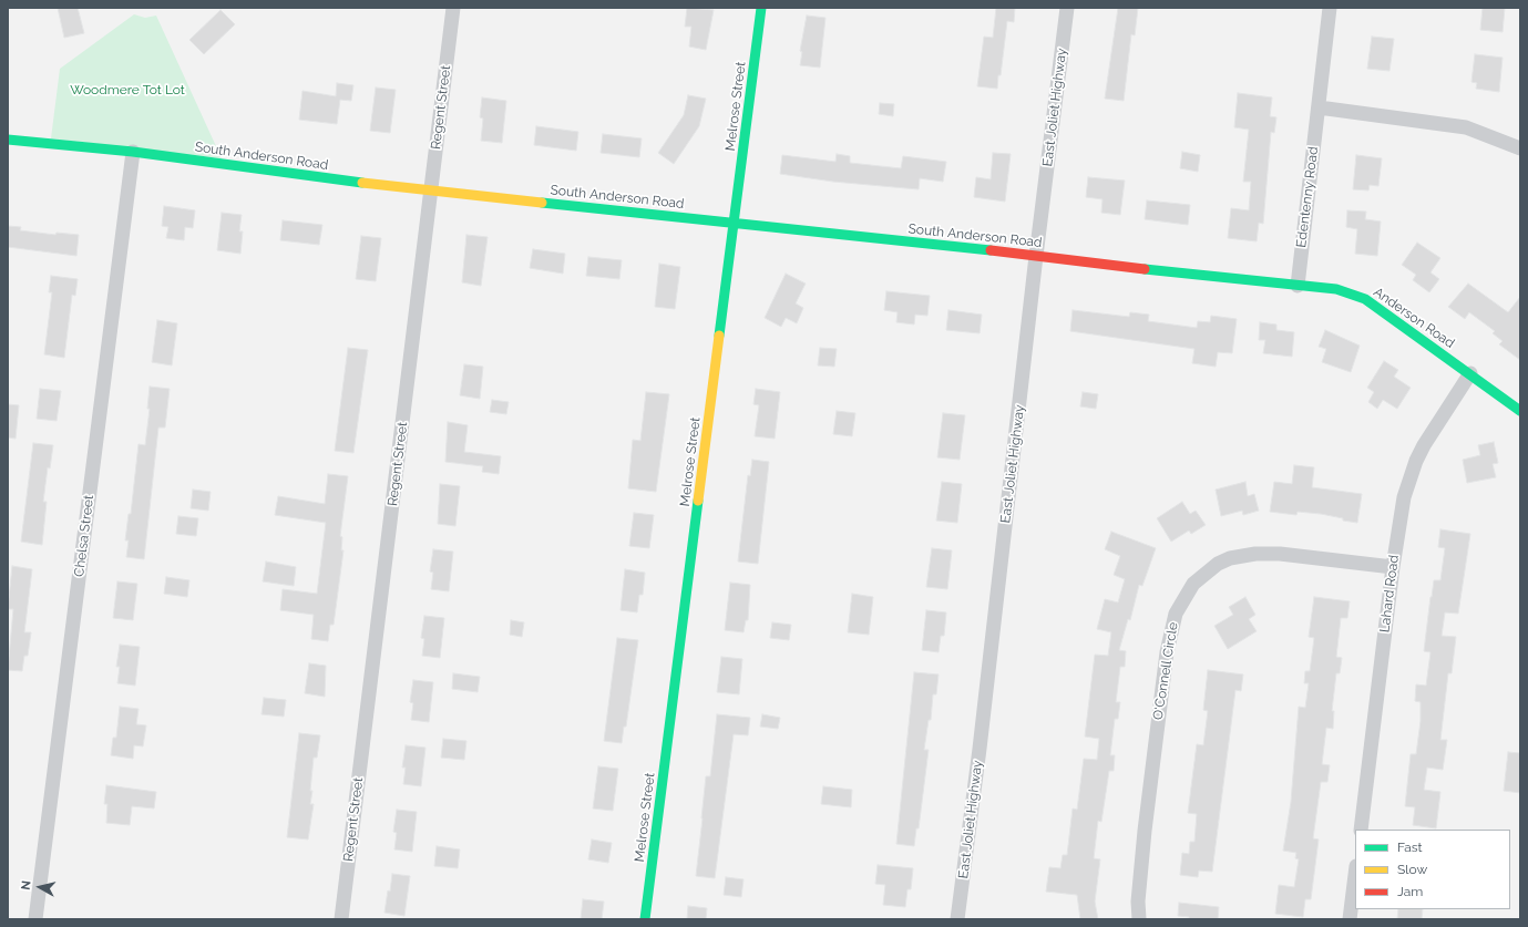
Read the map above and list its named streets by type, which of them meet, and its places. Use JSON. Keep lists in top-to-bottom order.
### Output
{
  "streets": {
    "street": [
      "Melrose Street",
      "Regent Street",
      "East Joliet Highway",
      "South Anderson Road",
      "Edentenny Road",
      "Anderson Road",
      "Chelsa Street",
      "Lahard Road",
      "O'Connell Circle"
    ]
  },
  "crossings": [
    ["Melrose Street", "South Anderson Road"],
    ["Regent Street", "South Anderson Road"],
    ["East Joliet Highway", "South Anderson Road"],
    ["South Anderson Road", "Anderson Road"],
    ["South Anderson Road", "Chelsa Street"],
    ["Edentenny Road", "Anderson Road"],
    ["Anderson Road", "Lahard Road"],
    ["Lahard Road", "O'Connell Circle"]
  ],
  "parks": ["Woodmere Tot Lot"],
  "legend": ["Fast", "Slow", "Jam"],
  "north": "left"
}
